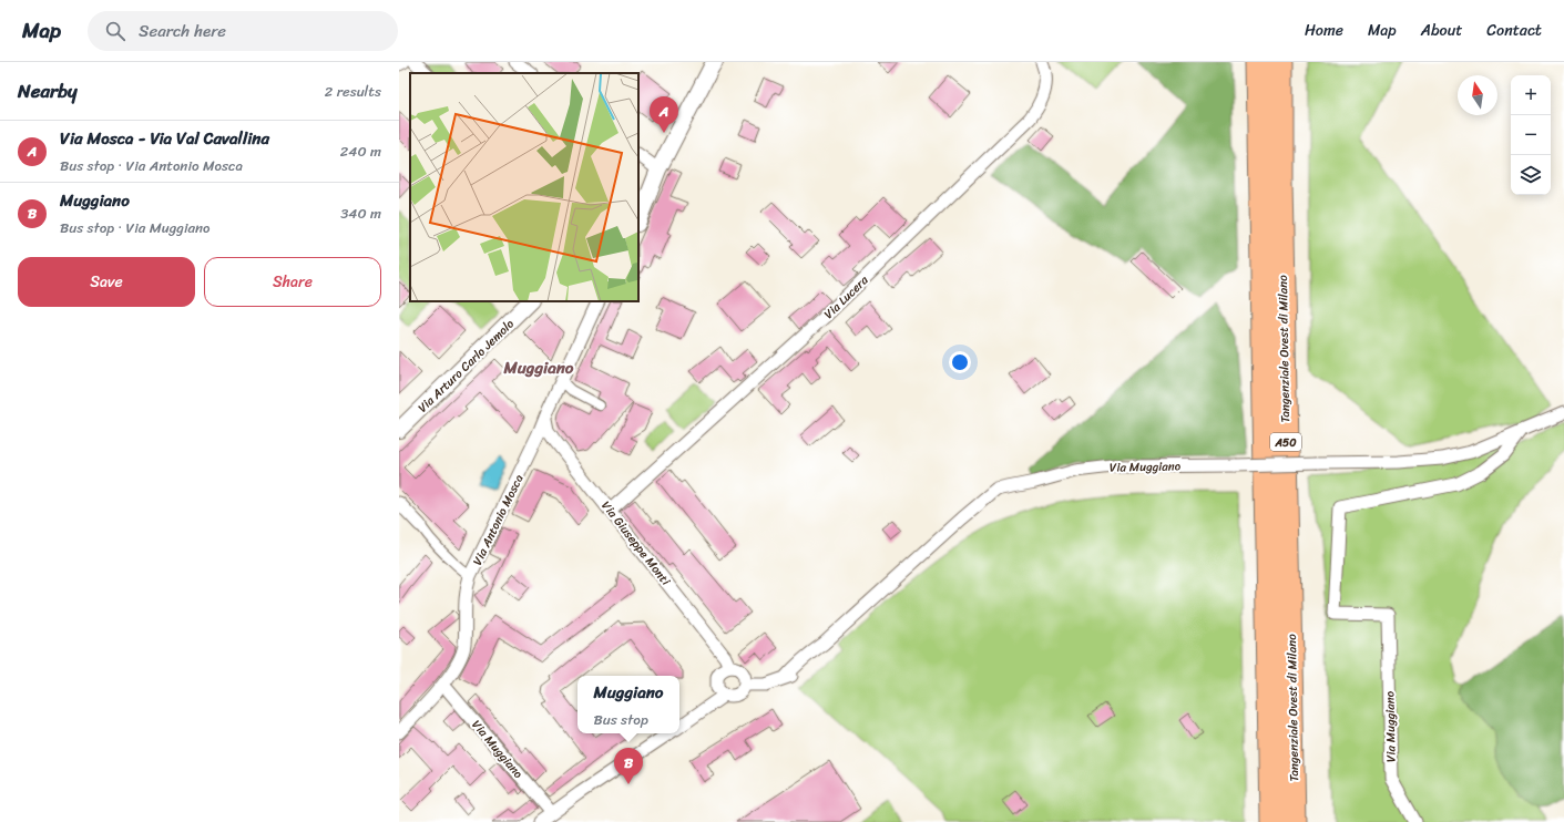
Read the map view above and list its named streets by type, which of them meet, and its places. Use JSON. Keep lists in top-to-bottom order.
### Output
{
  "streets": {
    "highway": ["Tangenziale Ovest di Milano", "A50"],
    "street": [
      "Via Lucera",
      "Via Arturo Carlo Jemolo",
      "Via Muggiano",
      "Via Antonio Mosca",
      "Via Giuseppe Monti"
    ]
  },
  "crossings": [
    ["Via Lucera", "Via Giuseppe Monti"],
    ["Via Muggiano", "Via Antonio Mosca"],
    ["Via Muggiano", "Via Giuseppe Monti"],
    ["Via Antonio Mosca", "Via Giuseppe Monti"]
  ],
  "districts": ["Muggiano"],
  "north": "top",
  "page": {
    "header": "Map",
    "search": "Search here",
    "nav": [
      "Home",
      "Map",
      "About",
      "Contact"
    ],
    "heading": ["Nearby", "2 results"],
    "map_buttons": ["+", "−"],
    "pins": ["A", "B"],
    "list": [
      {
        "mark": "A",
        "name": "Via Mosca - Via Val Cavallina",
        "note": "Bus stop · Via Antonio Mosca",
        "value": "240 m"
      },
      {
        "mark": "B",
        "name": "Muggiano",
        "note": "Bus stop · Via Muggiano",
        "value": "340 m"
      }
    ],
    "buttons": ["Save", "Share"],
    "popup": ["Muggiano", "Bus stop"]
  }
}
